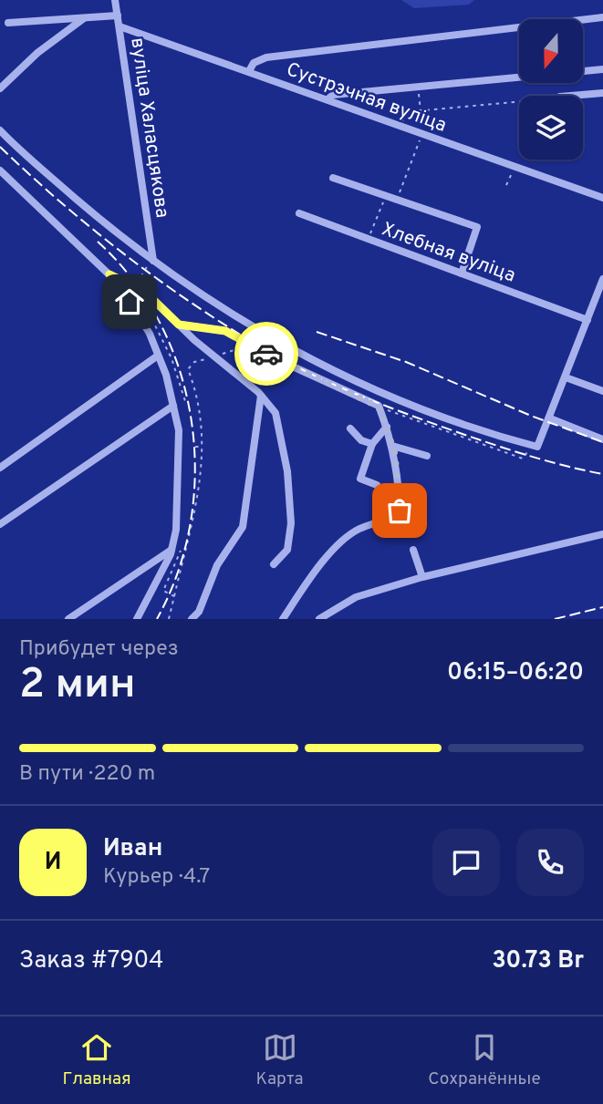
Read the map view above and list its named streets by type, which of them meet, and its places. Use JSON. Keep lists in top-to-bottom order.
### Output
{
  "streets": {
    "street": ["Сустрэчная вуліца", "вуліца Халасцякова", "Хлебная вуліца"]
  },
  "crossings": [
    ["Сустрэчная вуліца", "вуліца Халасцякова"]
  ],
  "north": "bottom",
  "page": {
    "heading": ["2 мин", "Прибудет через", "06:15–06:20"],
    "panel": [
      "Иван",
      "Курьер · 4.7",
      "Заказ #7904",
      "30.73 Br"
    ],
    "bar": "В пути · 220 m",
    "round": "И",
    "tabs": ["Главная", "Карта", "Сохранённые"]
  }
}
